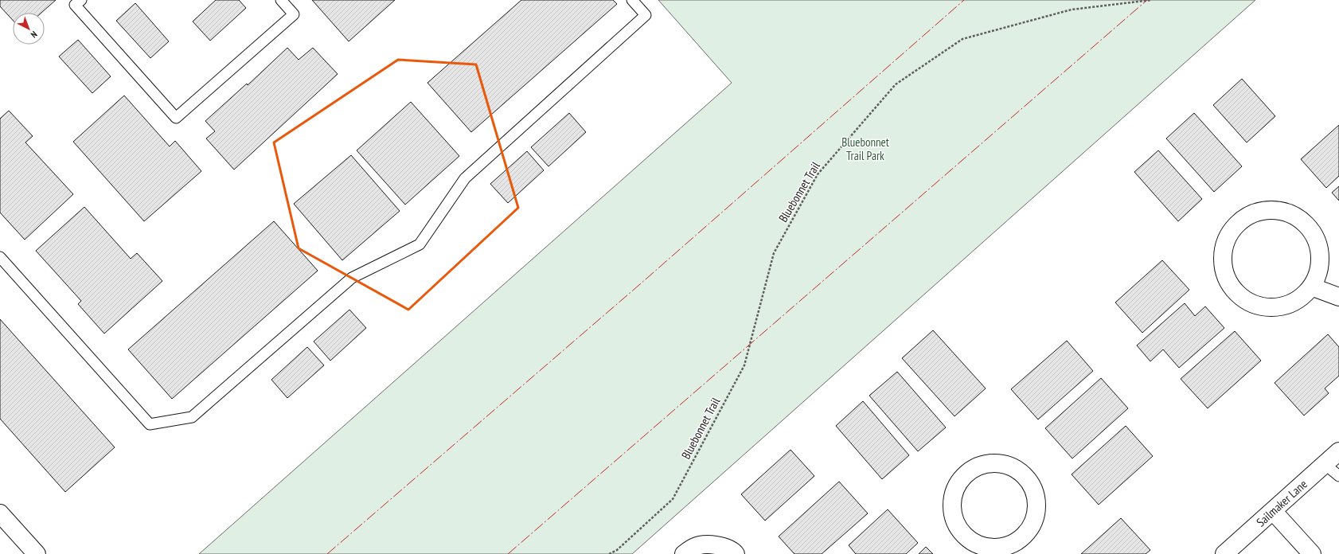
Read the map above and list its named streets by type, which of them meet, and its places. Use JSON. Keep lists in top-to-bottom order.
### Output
{
  "streets": {
    "street": ["Sailmaker Lane"],
    "path": ["Bluebonnet Trail"]
  },
  "parks": ["Bluebonnet Trail Park"],
  "north": "bottom right"
}
